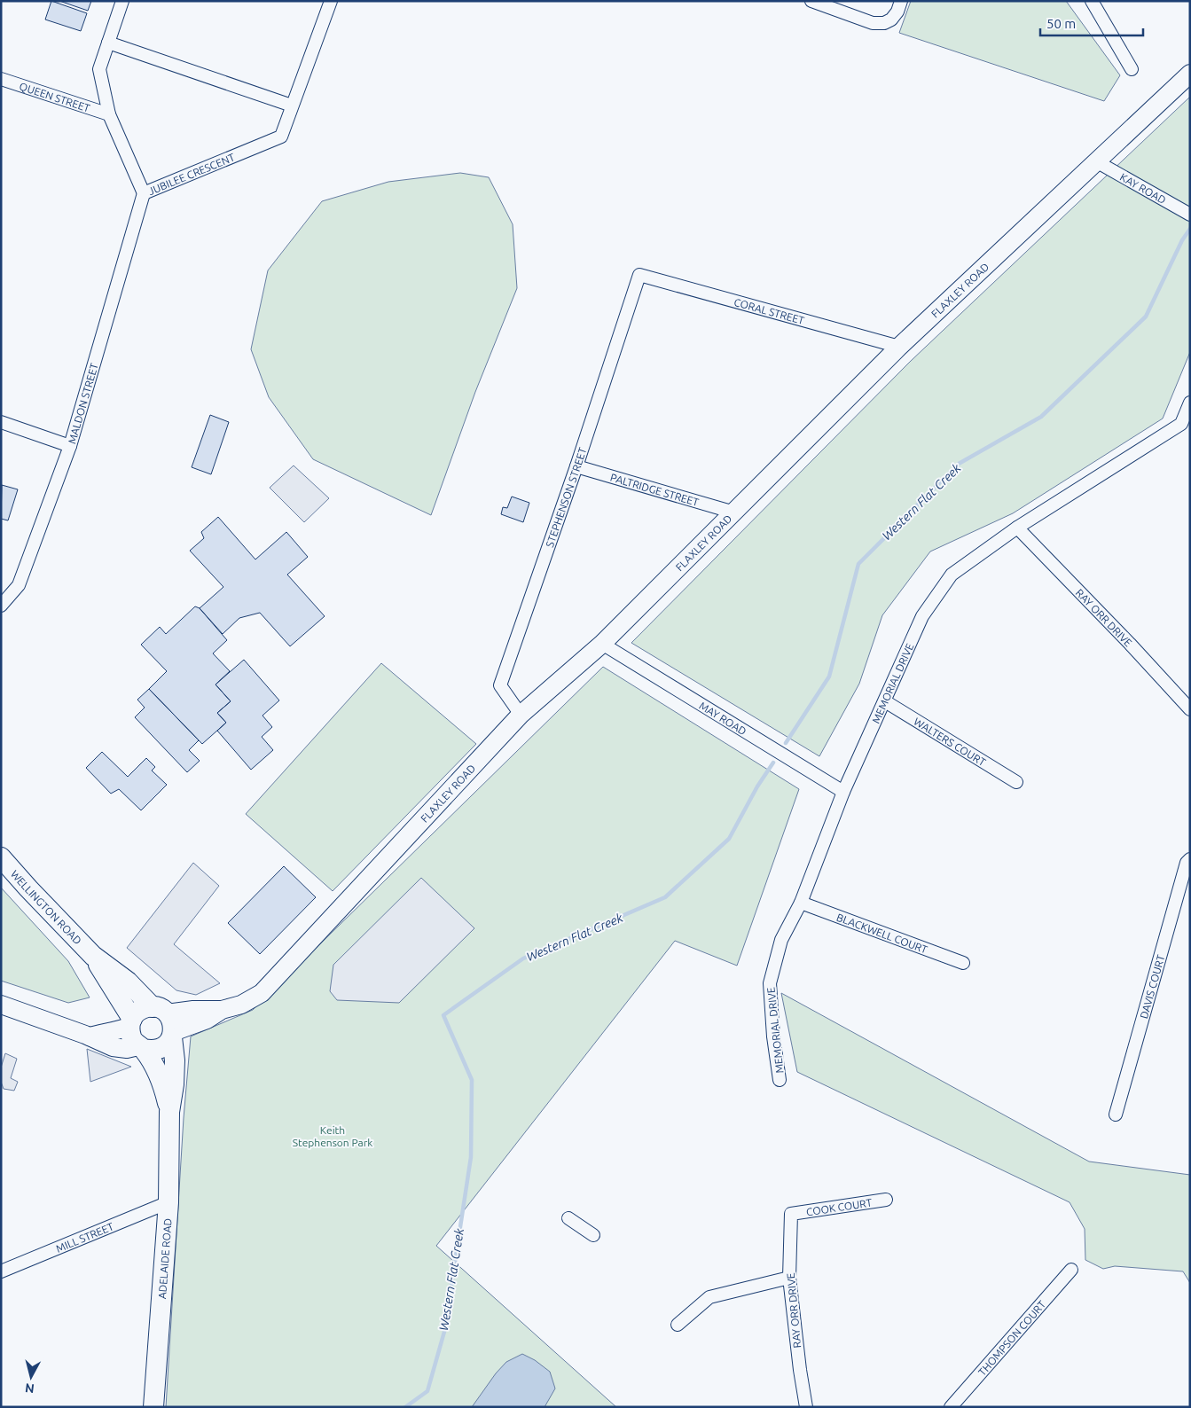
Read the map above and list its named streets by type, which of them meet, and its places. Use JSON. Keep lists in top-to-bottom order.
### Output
{
  "streets": {
    "main road": ["FLAXLEY ROAD", "WELLINGTON ROAD", "ADELAIDE ROAD"],
    "street": [
      "QUEEN STREET",
      "JUBILEE CRESCENT",
      "KAY ROAD",
      "CORAL STREET",
      "MALDON STREET",
      "PALTRIDGE STREET",
      "STEPHENSON STREET",
      "RAY ORR DRIVE",
      "MEMORIAL DRIVE",
      "MAY ROAD",
      "WALTERS COURT",
      "BLACKWELL COURT",
      "DAVIS COURT",
      "COOK COURT",
      "MILL STREET",
      "THOMPSON COURT"
    ]
  },
  "crossings": [
    ["QUEEN STREET", "JUBILEE CRESCENT"],
    ["JUBILEE CRESCENT", "MALDON STREET"],
    ["KAY ROAD", "FLAXLEY ROAD"],
    ["FLAXLEY ROAD", "CORAL STREET"],
    ["FLAXLEY ROAD", "PALTRIDGE STREET"],
    ["FLAXLEY ROAD", "STEPHENSON STREET"],
    ["FLAXLEY ROAD", "MAY ROAD"],
    ["FLAXLEY ROAD", "WELLINGTON ROAD"],
    ["FLAXLEY ROAD", "ADELAIDE ROAD"],
    ["CORAL STREET", "STEPHENSON STREET"],
    ["PALTRIDGE STREET", "STEPHENSON STREET"],
    ["RAY ORR DRIVE", "MEMORIAL DRIVE"],
    ["RAY ORR DRIVE", "COOK COURT"],
    ["MEMORIAL DRIVE", "MAY ROAD"],
    ["MEMORIAL DRIVE", "WALTERS COURT"],
    ["MEMORIAL DRIVE", "BLACKWELL COURT"],
    ["WELLINGTON ROAD", "ADELAIDE ROAD"],
    ["MILL STREET", "ADELAIDE ROAD"]
  ],
  "water": ["Western Flat Creek"],
  "parks": ["Keith Stephenson Park"],
  "scale_bar": "50 m",
  "north": "bottom"
}
